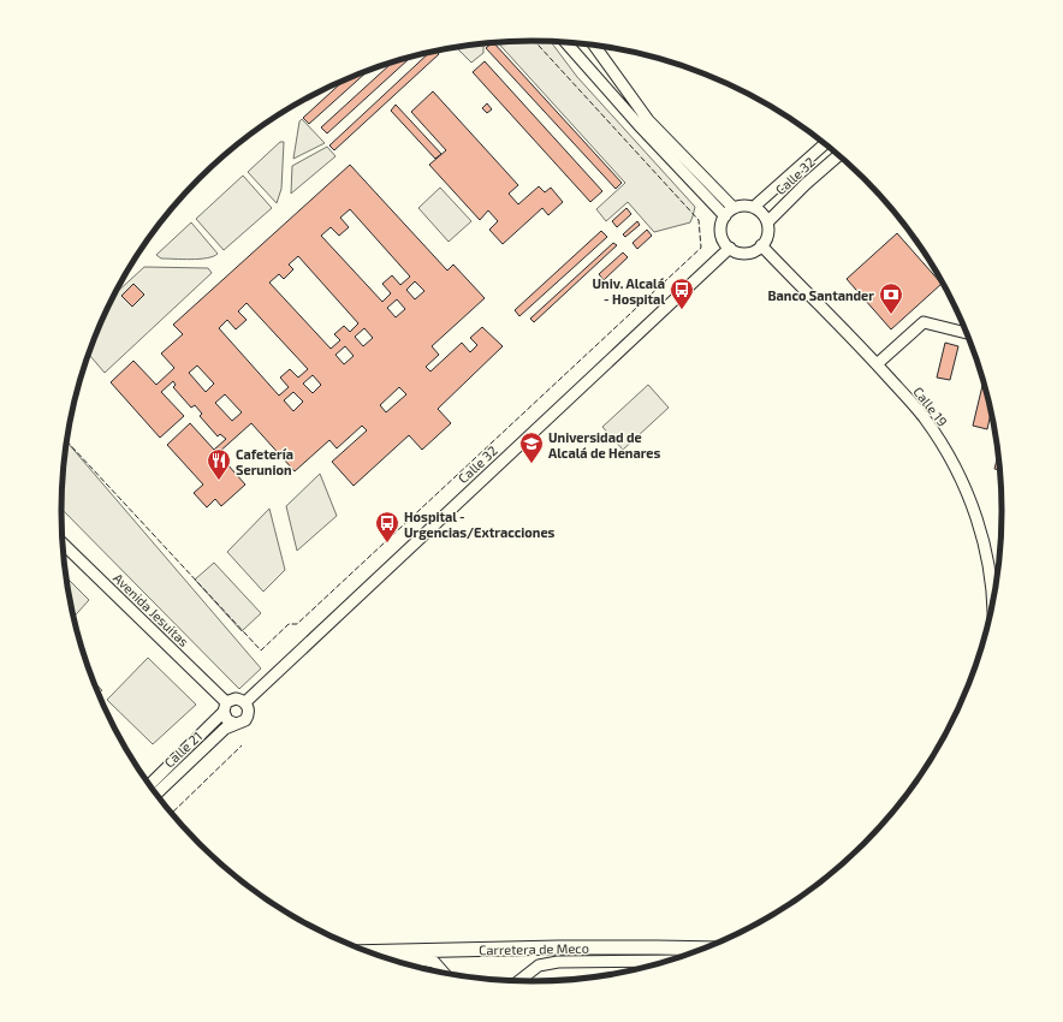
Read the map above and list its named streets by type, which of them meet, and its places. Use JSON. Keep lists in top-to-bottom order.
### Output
{
  "streets": {
    "street": [
      "Calle 32",
      "Calle 19",
      "Avenida Jesuitas",
      "Calle 21",
      "Carretera de Meco"
    ]
  },
  "crossings": [
    ["Calle 32", "Calle 19"],
    ["Calle 32", "Avenida Jesuitas"],
    ["Calle 32", "Calle 21"],
    ["Avenida Jesuitas", "Calle 21"]
  ],
  "places": {
    "bus stop": ["Univ. Alcalá - Hospital", "Hospital - Urgencias/Extracciones"],
    "bank": ["Banco Santander"],
    "school or university": ["Universidad de Alcalá de Henares"],
    "restaurant": ["Cafetería Serunion"]
  }
}
